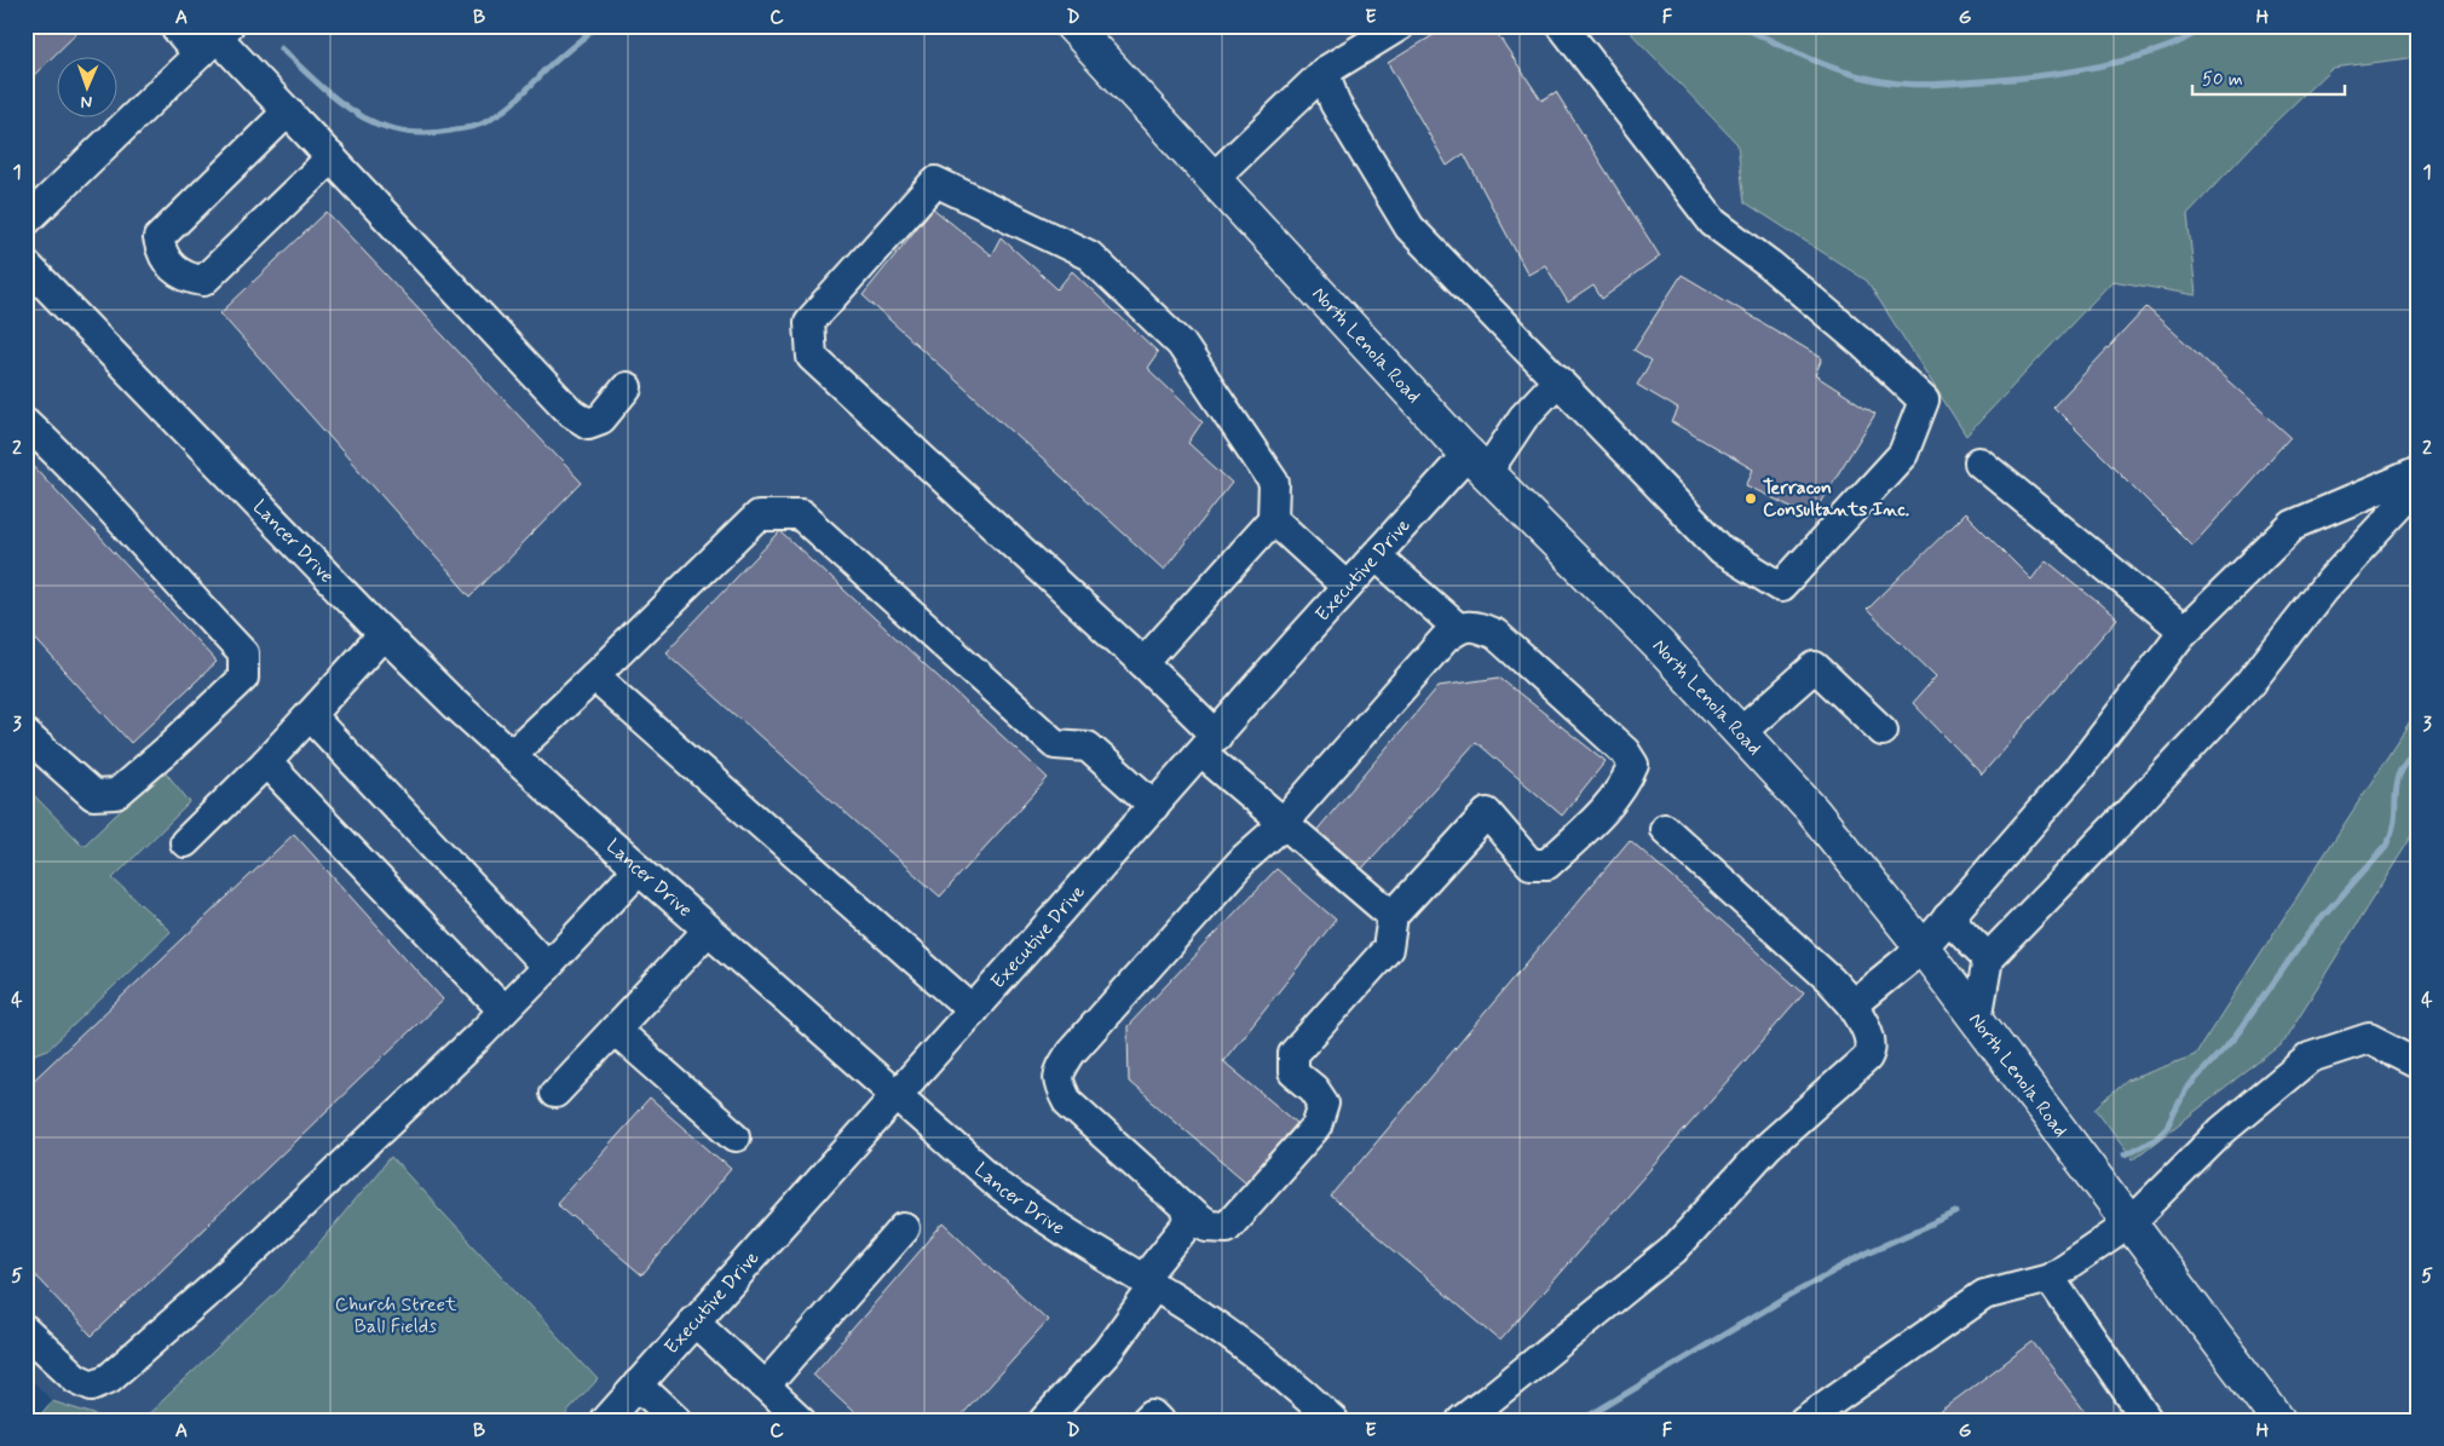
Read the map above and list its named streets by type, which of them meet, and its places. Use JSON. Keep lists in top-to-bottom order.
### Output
{
  "streets": {
    "main road": ["North Lenola Road"],
    "street": ["Lancer Drive", "Executive Drive"]
  },
  "crossings": [
    ["North Lenola Road", "Executive Drive"],
    ["Lancer Drive", "Executive Drive"]
  ],
  "parks": ["Church Street Ball Fields"],
  "places": ["Terracon Consultants Inc."],
  "scale_bar": "50 m",
  "north": "bottom",
  "grid": {
    "columns": [
      "A",
      "B",
      "C",
      "D",
      "E",
      "F",
      "G",
      "H"
    ],
    "rows": [
      "1",
      "2",
      "3",
      "4",
      "5"
    ]
  }
}
